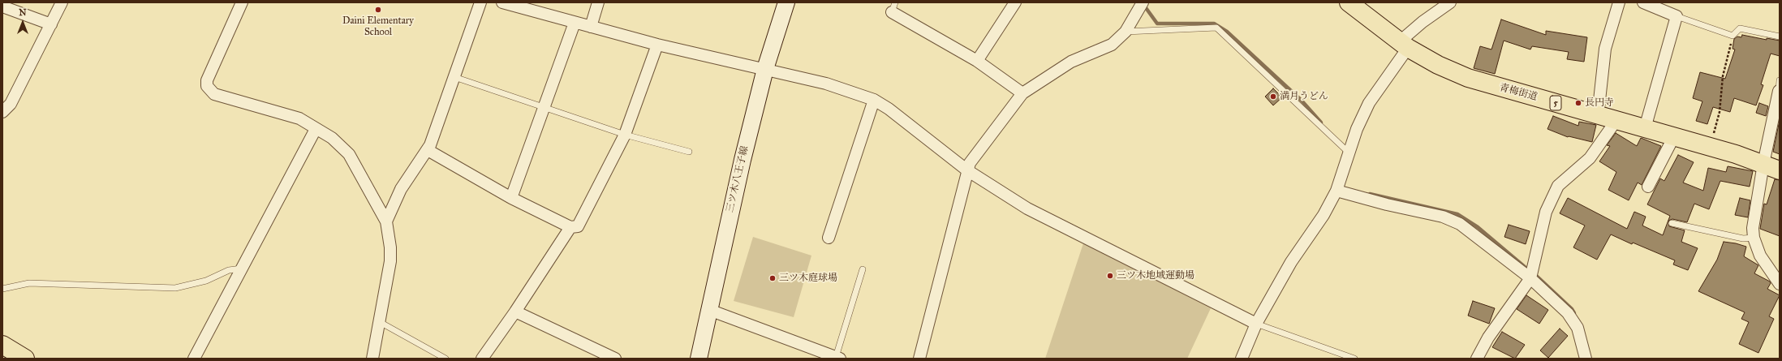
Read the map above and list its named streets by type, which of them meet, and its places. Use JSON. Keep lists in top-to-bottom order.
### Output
{
  "streets": {
    "main road": ["青梅街道", "5", "三ツ木八王子線"]
  },
  "places": [
    "Daini Elementary School",
    "満月うどん",
    "長円寺",
    "三ツ木地域運動場",
    "三ツ木庭球場"
  ],
  "north": "top"
}
